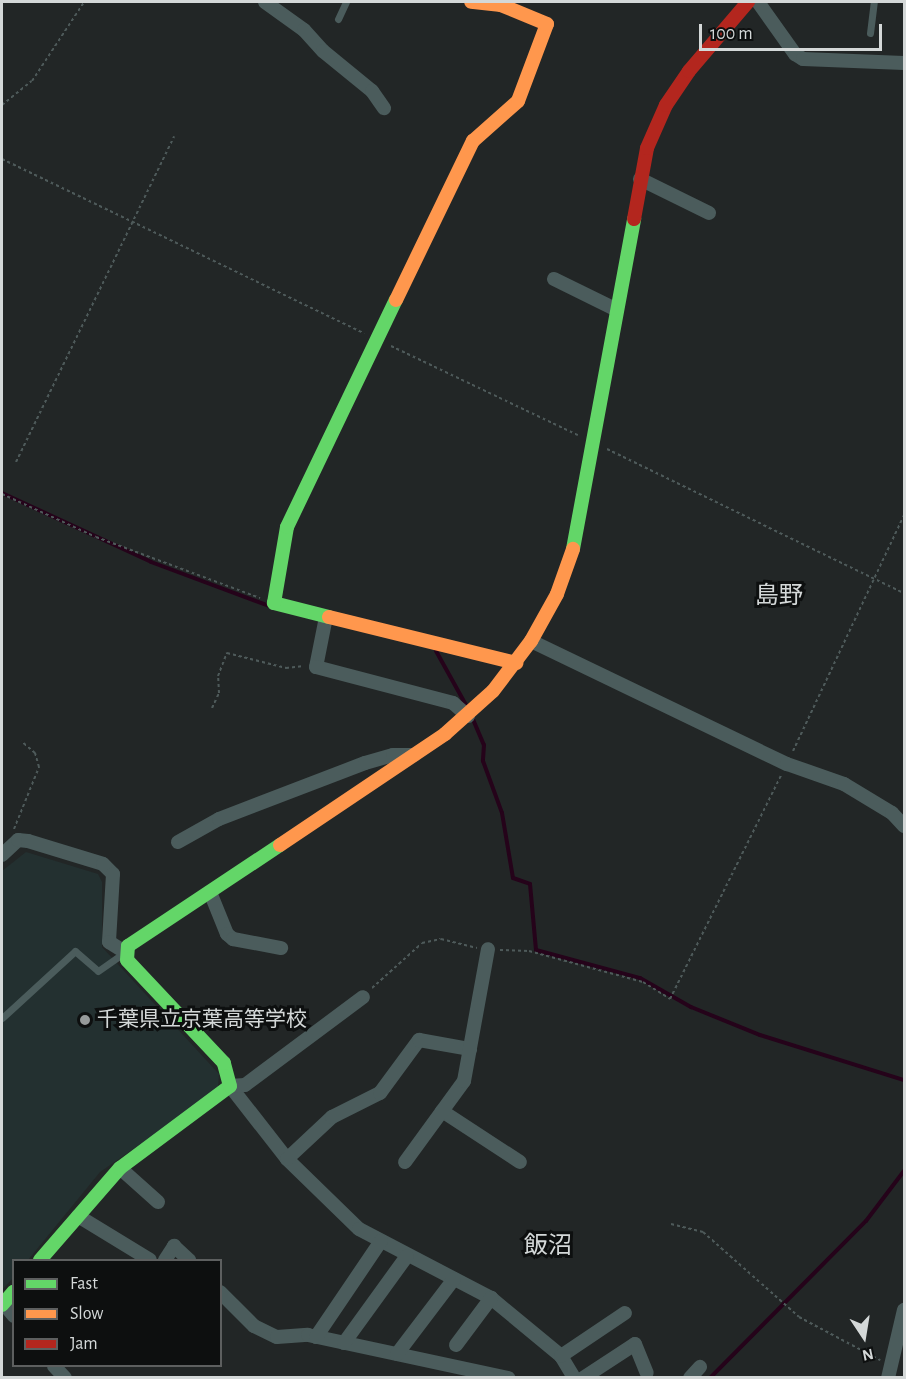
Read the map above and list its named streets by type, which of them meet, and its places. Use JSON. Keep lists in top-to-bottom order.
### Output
{
  "districts": ["島野", "飯沼"],
  "places": ["千葉県立京葉高等学校"],
  "legend": ["Fast", "Slow", "Jam"],
  "scale_bar": "100 m",
  "north": "bottom"
}
